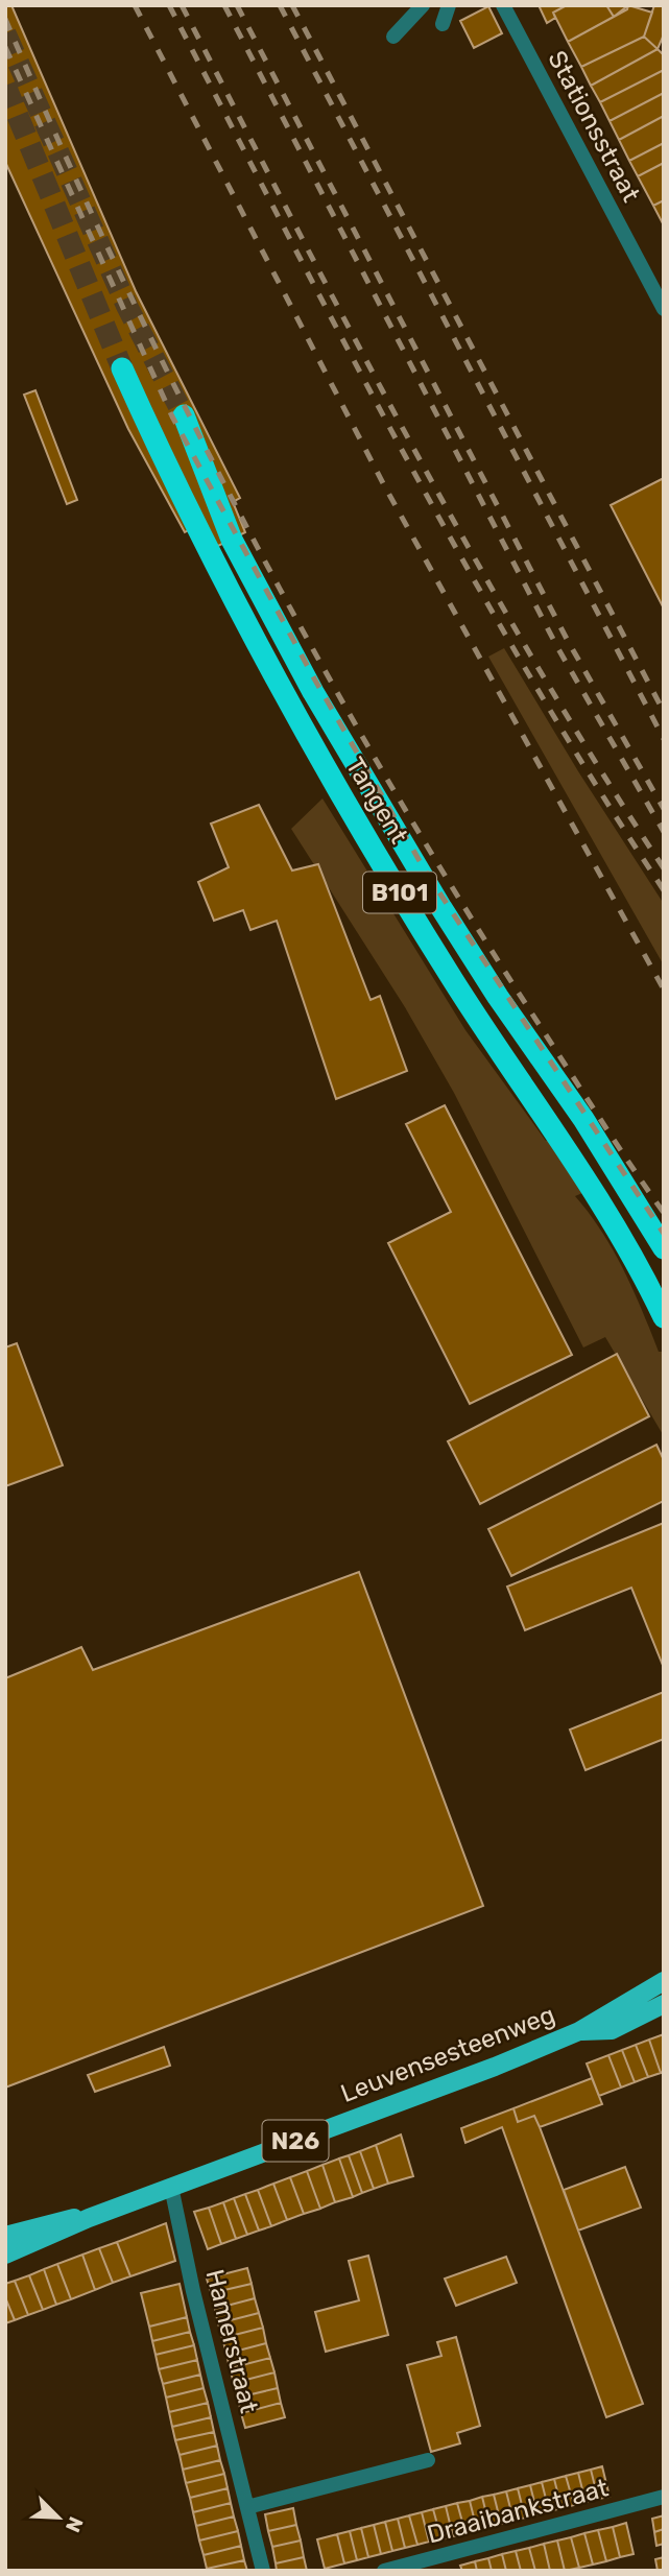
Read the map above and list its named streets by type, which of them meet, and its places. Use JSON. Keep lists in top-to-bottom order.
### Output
{
  "streets": {
    "highway": ["Tangent", "B101"],
    "main road": ["Leuvensesteenweg", "N26"],
    "street": ["Stationsstraat", "Hamerstraat", "Draaibankstraat"]
  },
  "crossings": [
    ["Leuvensesteenweg", "Hamerstraat"]
  ],
  "north": "bottom right"
}
